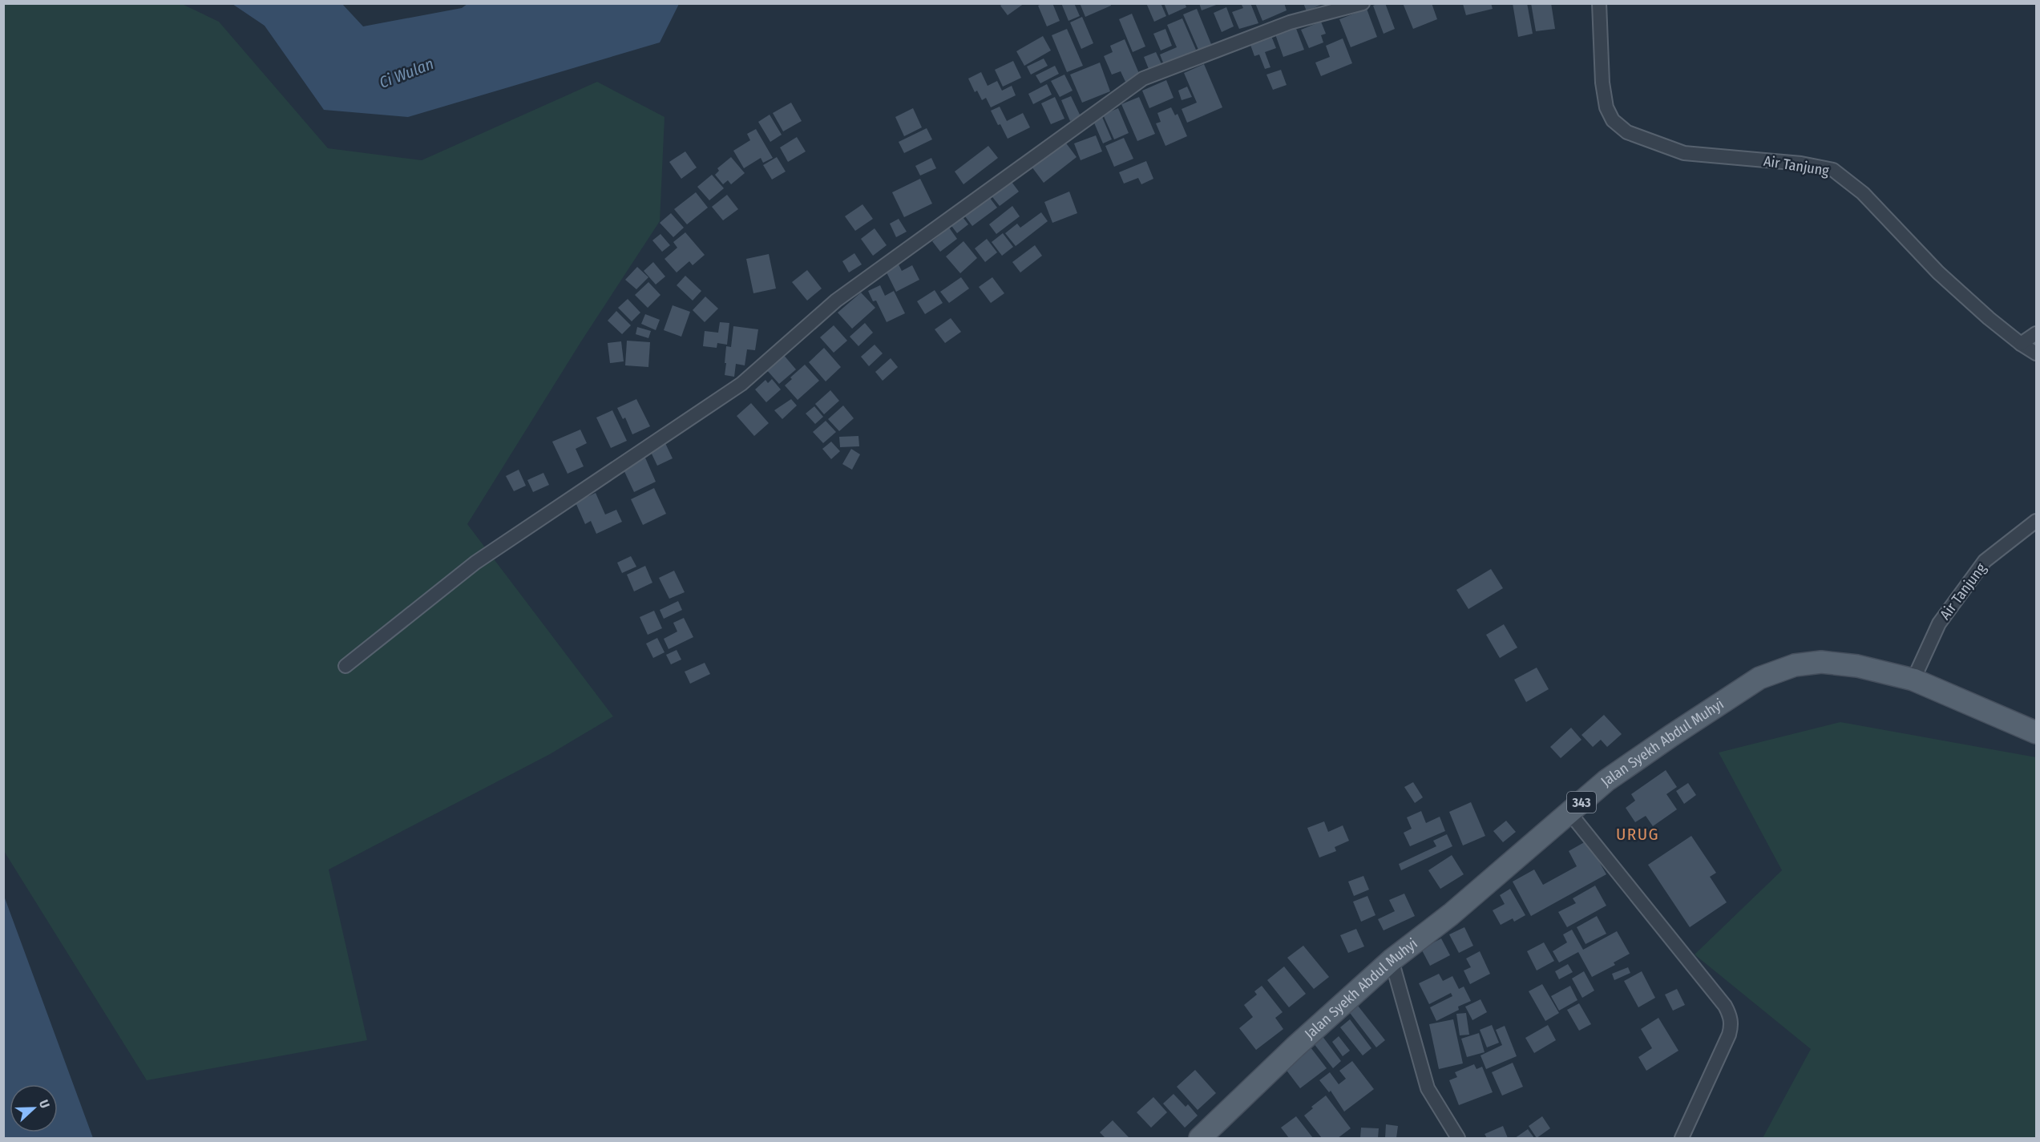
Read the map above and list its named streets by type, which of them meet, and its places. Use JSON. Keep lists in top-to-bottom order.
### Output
{
  "streets": {
    "main road": ["Jalan Syekh Abdul Muhyi", "343"],
    "street": ["Air Tanjung"]
  },
  "crossings": [
    ["Air Tanjung", "Jalan Syekh Abdul Muhyi"]
  ],
  "districts": ["URUG"],
  "water": ["Ci Wulan"],
  "north": "right"
}
